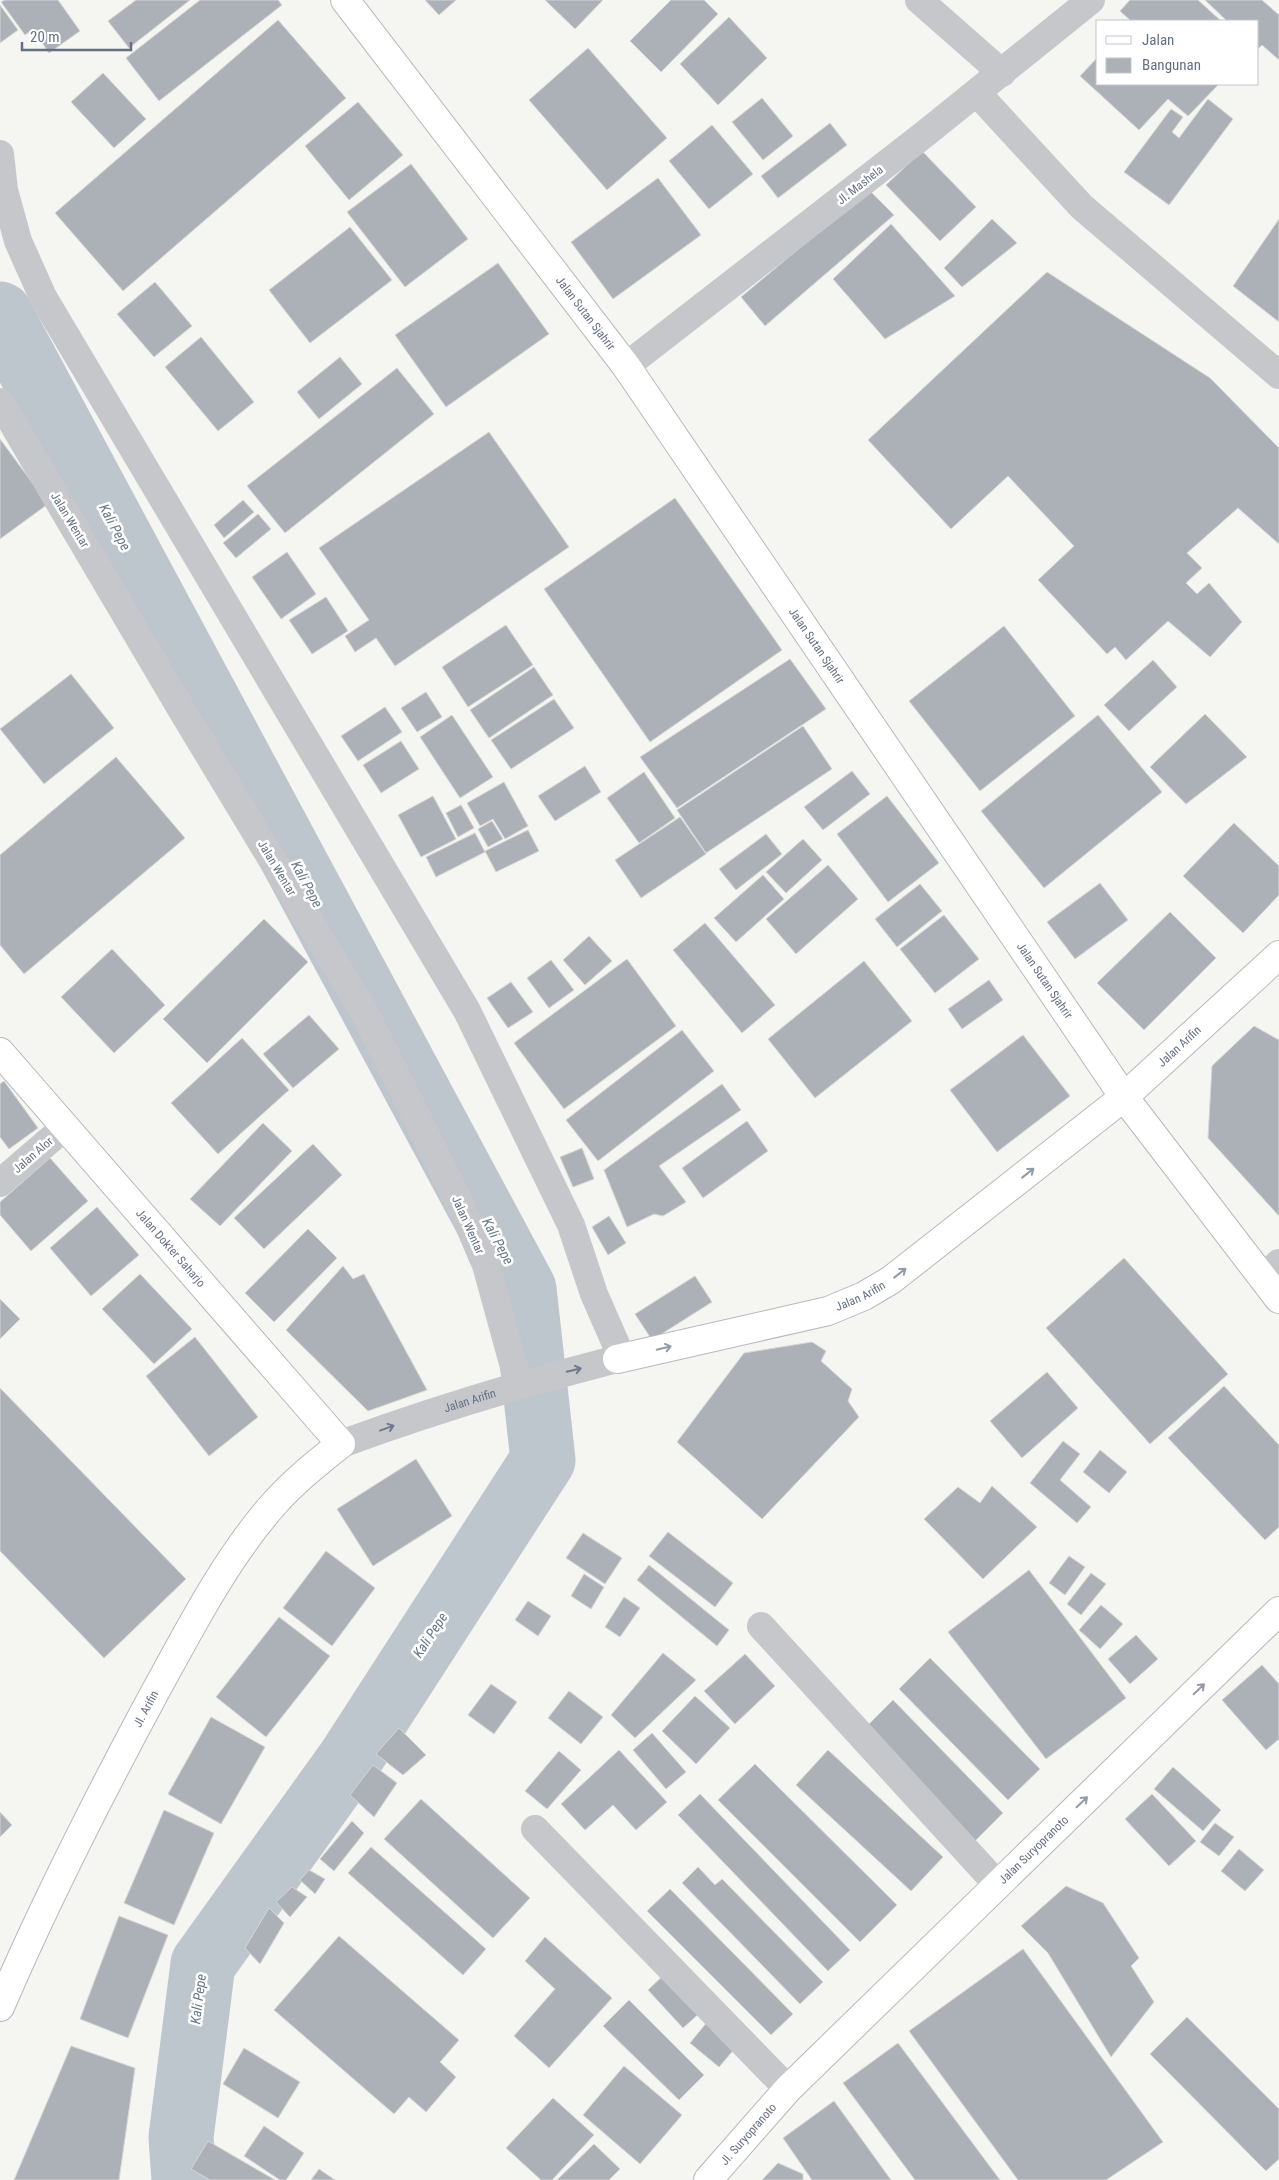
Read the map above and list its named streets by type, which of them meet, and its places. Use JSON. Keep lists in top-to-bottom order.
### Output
{
  "streets": {
    "main road": [
      "Jalan Sutan Sjahrir",
      "Jalan Arifin",
      "Jalan Dokter Saharjo",
      "Jl. Arifin",
      "Jalan Suryopranoto",
      "Jl. Suryopranoto"
    ],
    "street": ["Jl. Mashela", "Jalan Wentar", "Jalan Alor"]
  },
  "crossings": [
    ["Jl. Mashela", "Jalan Sutan Sjahrir"],
    ["Jalan Sutan Sjahrir", "Jalan Arifin"],
    ["Jalan Wentar", "Jalan Arifin"],
    ["Jalan Arifin", "Jalan Dokter Saharjo"],
    ["Jalan Arifin", "Jl. Arifin"],
    ["Jalan Alor", "Jalan Dokter Saharjo"],
    ["Jalan Dokter Saharjo", "Jl. Arifin"],
    ["Jalan Suryopranoto", "Jl. Suryopranoto"]
  ],
  "one_way": ["Jalan Arifin", "Jalan Suryopranoto"],
  "water": ["Kali Pepe"],
  "legend": ["Jalan", "Bangunan"],
  "scale_bar": "20 m"
}
